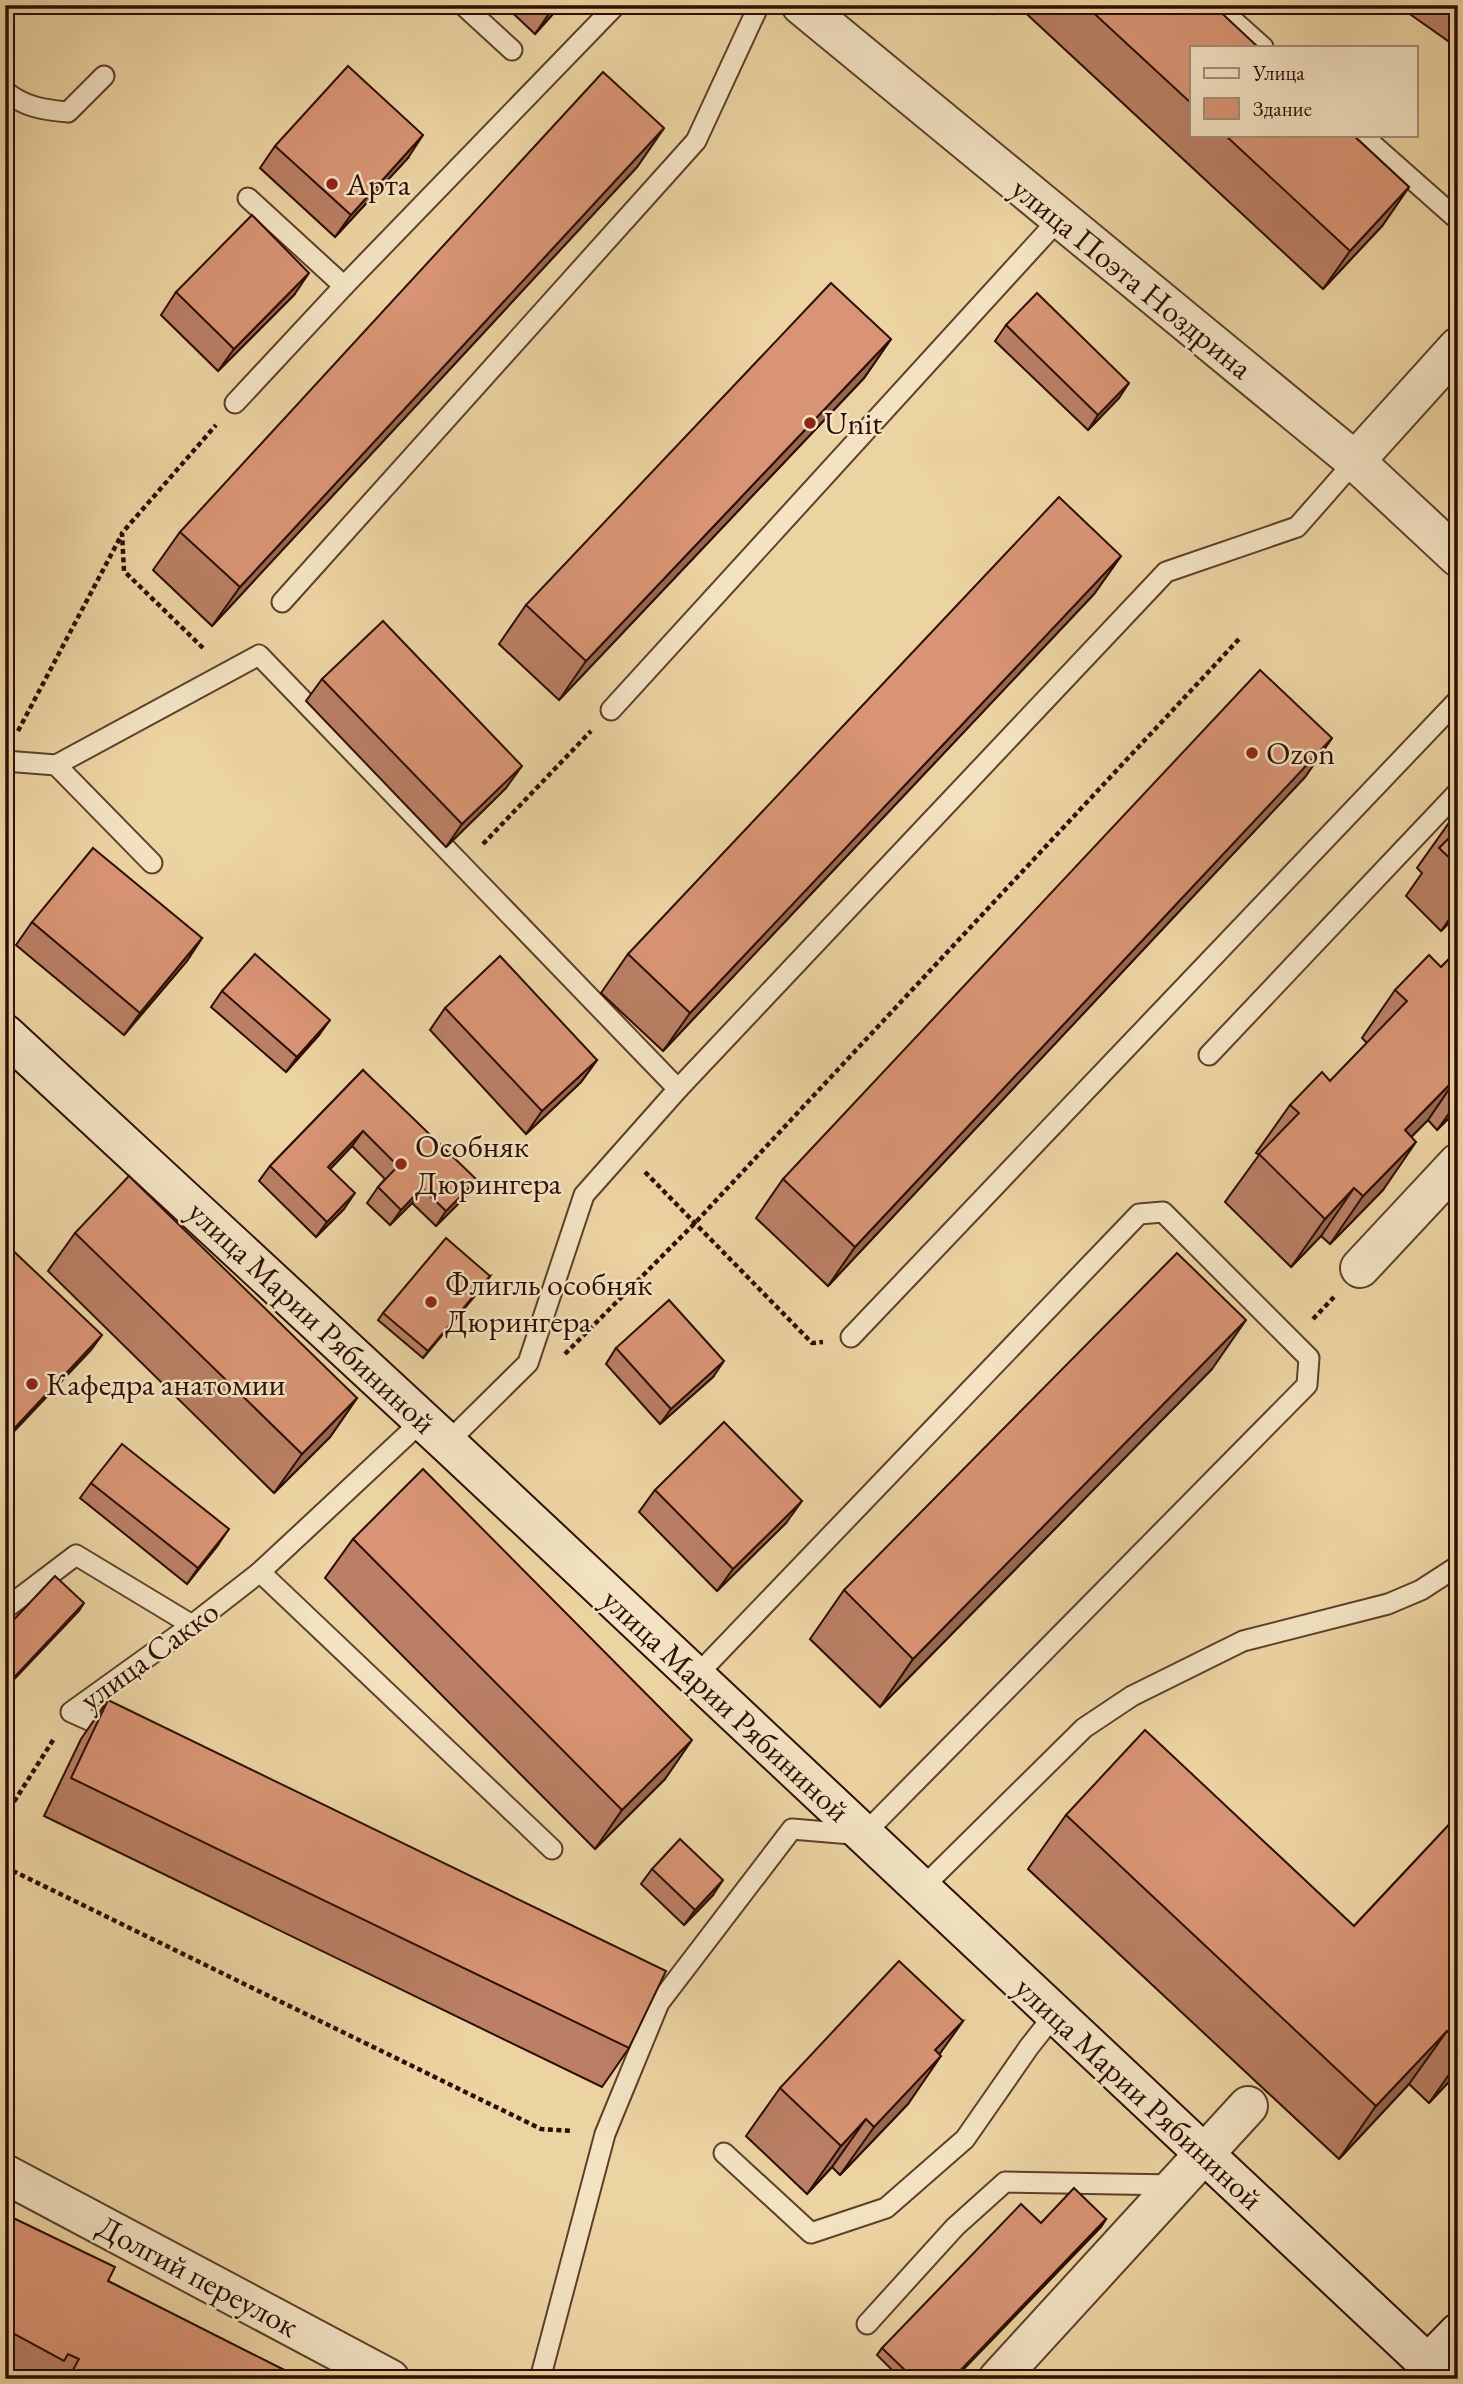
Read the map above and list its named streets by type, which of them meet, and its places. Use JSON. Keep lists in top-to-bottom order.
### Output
{
  "streets": {
    "street": ["улица Поэта Ноздрина", "улица Марии Рябининой", "Долгий переулок"],
    "lane": ["улица Сакко"]
  },
  "crossings": [
    ["улица Поэта Ноздрина", "улица Сакко"],
    ["улица Марии Рябининой", "улица Сакко"]
  ],
  "places": [
    "Арта",
    "Unit",
    "Ozon",
    "Особняк Дюрингера",
    "Флигль особняк Дюрингера",
    "Кафедра анатомии"
  ],
  "legend": ["Улица", "Здание"]
}
